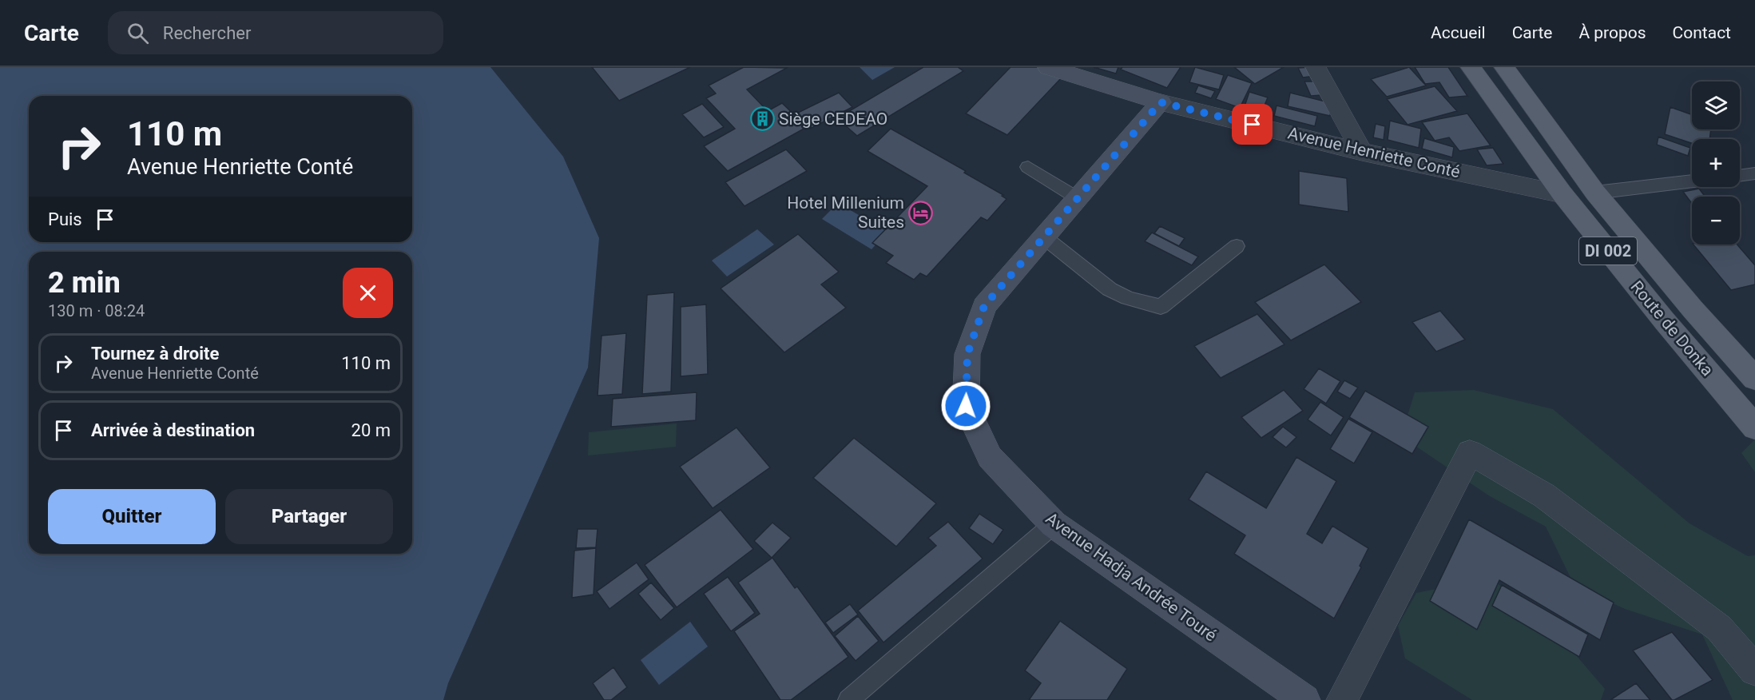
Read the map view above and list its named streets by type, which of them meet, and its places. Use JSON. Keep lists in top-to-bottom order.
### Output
{
  "streets": {
    "main road": [
      "Avenue Henriette Conté",
      "DI 002",
      "Route de Donka",
      "Avenue Hadja Andrée Touré"
    ]
  },
  "crossings": [
    ["Avenue Henriette Conté", "Route de Donka"],
    ["Avenue Henriette Conté", "Avenue Hadja Andrée Touré"]
  ],
  "places": {
    "building": ["Siège CEDEAO"],
    "hotel": ["Hotel Millenium Suites"]
  },
  "page": {
    "header": "Carte",
    "search": "Rechercher",
    "nav": [
      "Accueil",
      "Carte",
      "À propos",
      "Contact"
    ],
    "map_buttons": ["+", "−"],
    "turn": ["110 m", "Avenue Henriette Conté"],
    "then": "Puis",
    "heading": ["2 min", "130 m · 08:24"],
    "list": [
      {
        "name": "Tournez à droite",
        "note": "Avenue Henriette Conté",
        "value": "110 m"
      },
      {
        "name": "Arrivée à destination",
        "value": "20 m"
      }
    ],
    "buttons": ["Quitter", "Partager"]
  }
}
